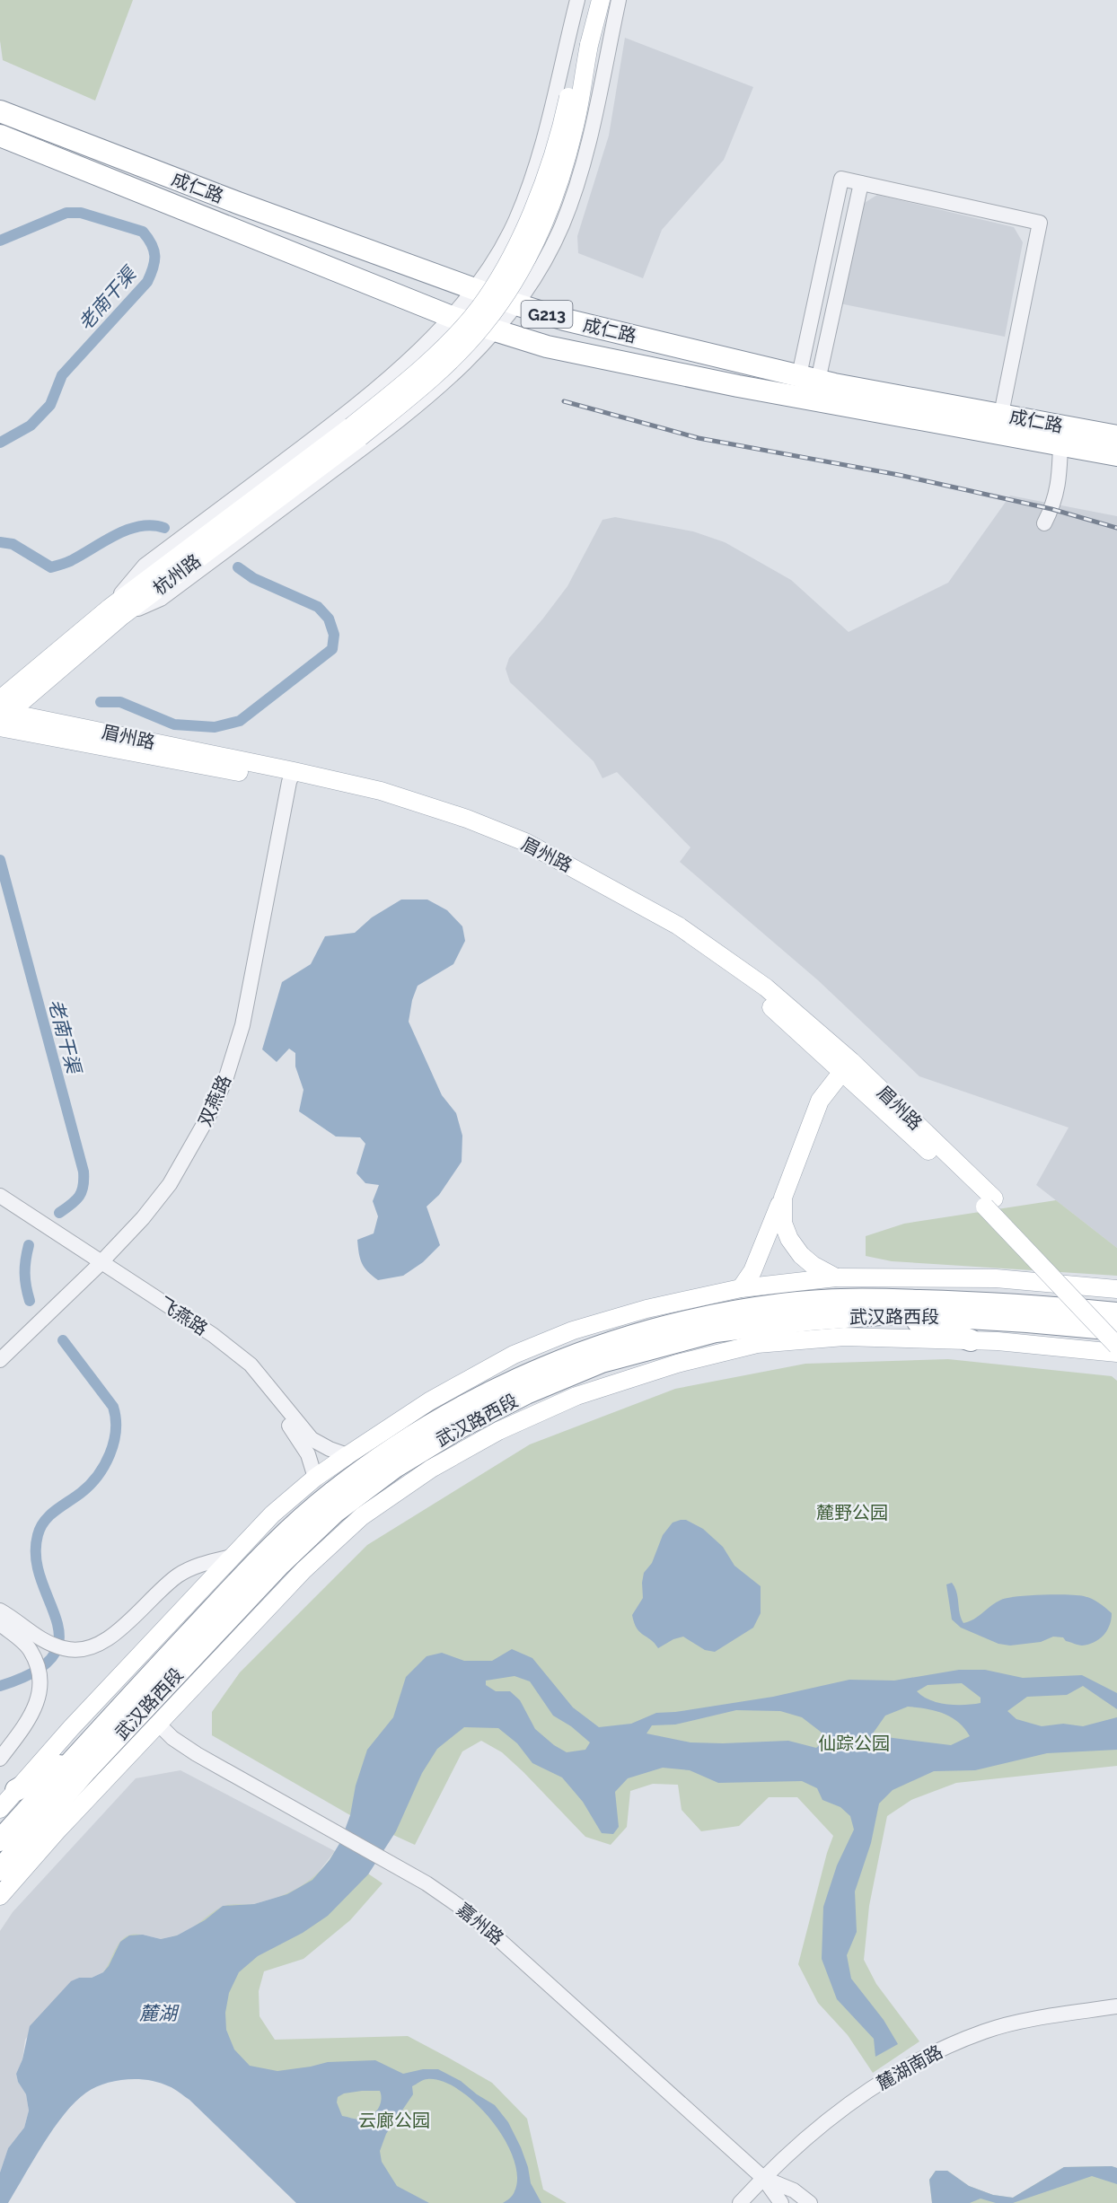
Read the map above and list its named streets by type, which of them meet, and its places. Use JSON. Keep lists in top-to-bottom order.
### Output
{
  "streets": {
    "highway": ["成仁路", "G213", "武汉路西段"],
    "main road": ["杭州路", "眉州路"],
    "street": [
      "双燕路",
      "飞燕路",
      "嘉州路",
      "麓湖南路"
    ]
  },
  "crossings": [
    ["杭州路", "眉州路"],
    ["眉州路", "双燕路"],
    ["双燕路", "飞燕路"],
    ["嘉州路", "麓湖南路"]
  ],
  "water": ["老南干渠", "麓湖"],
  "parks": ["麓野公园", "仙踪公园", "云廊公园"]
}
